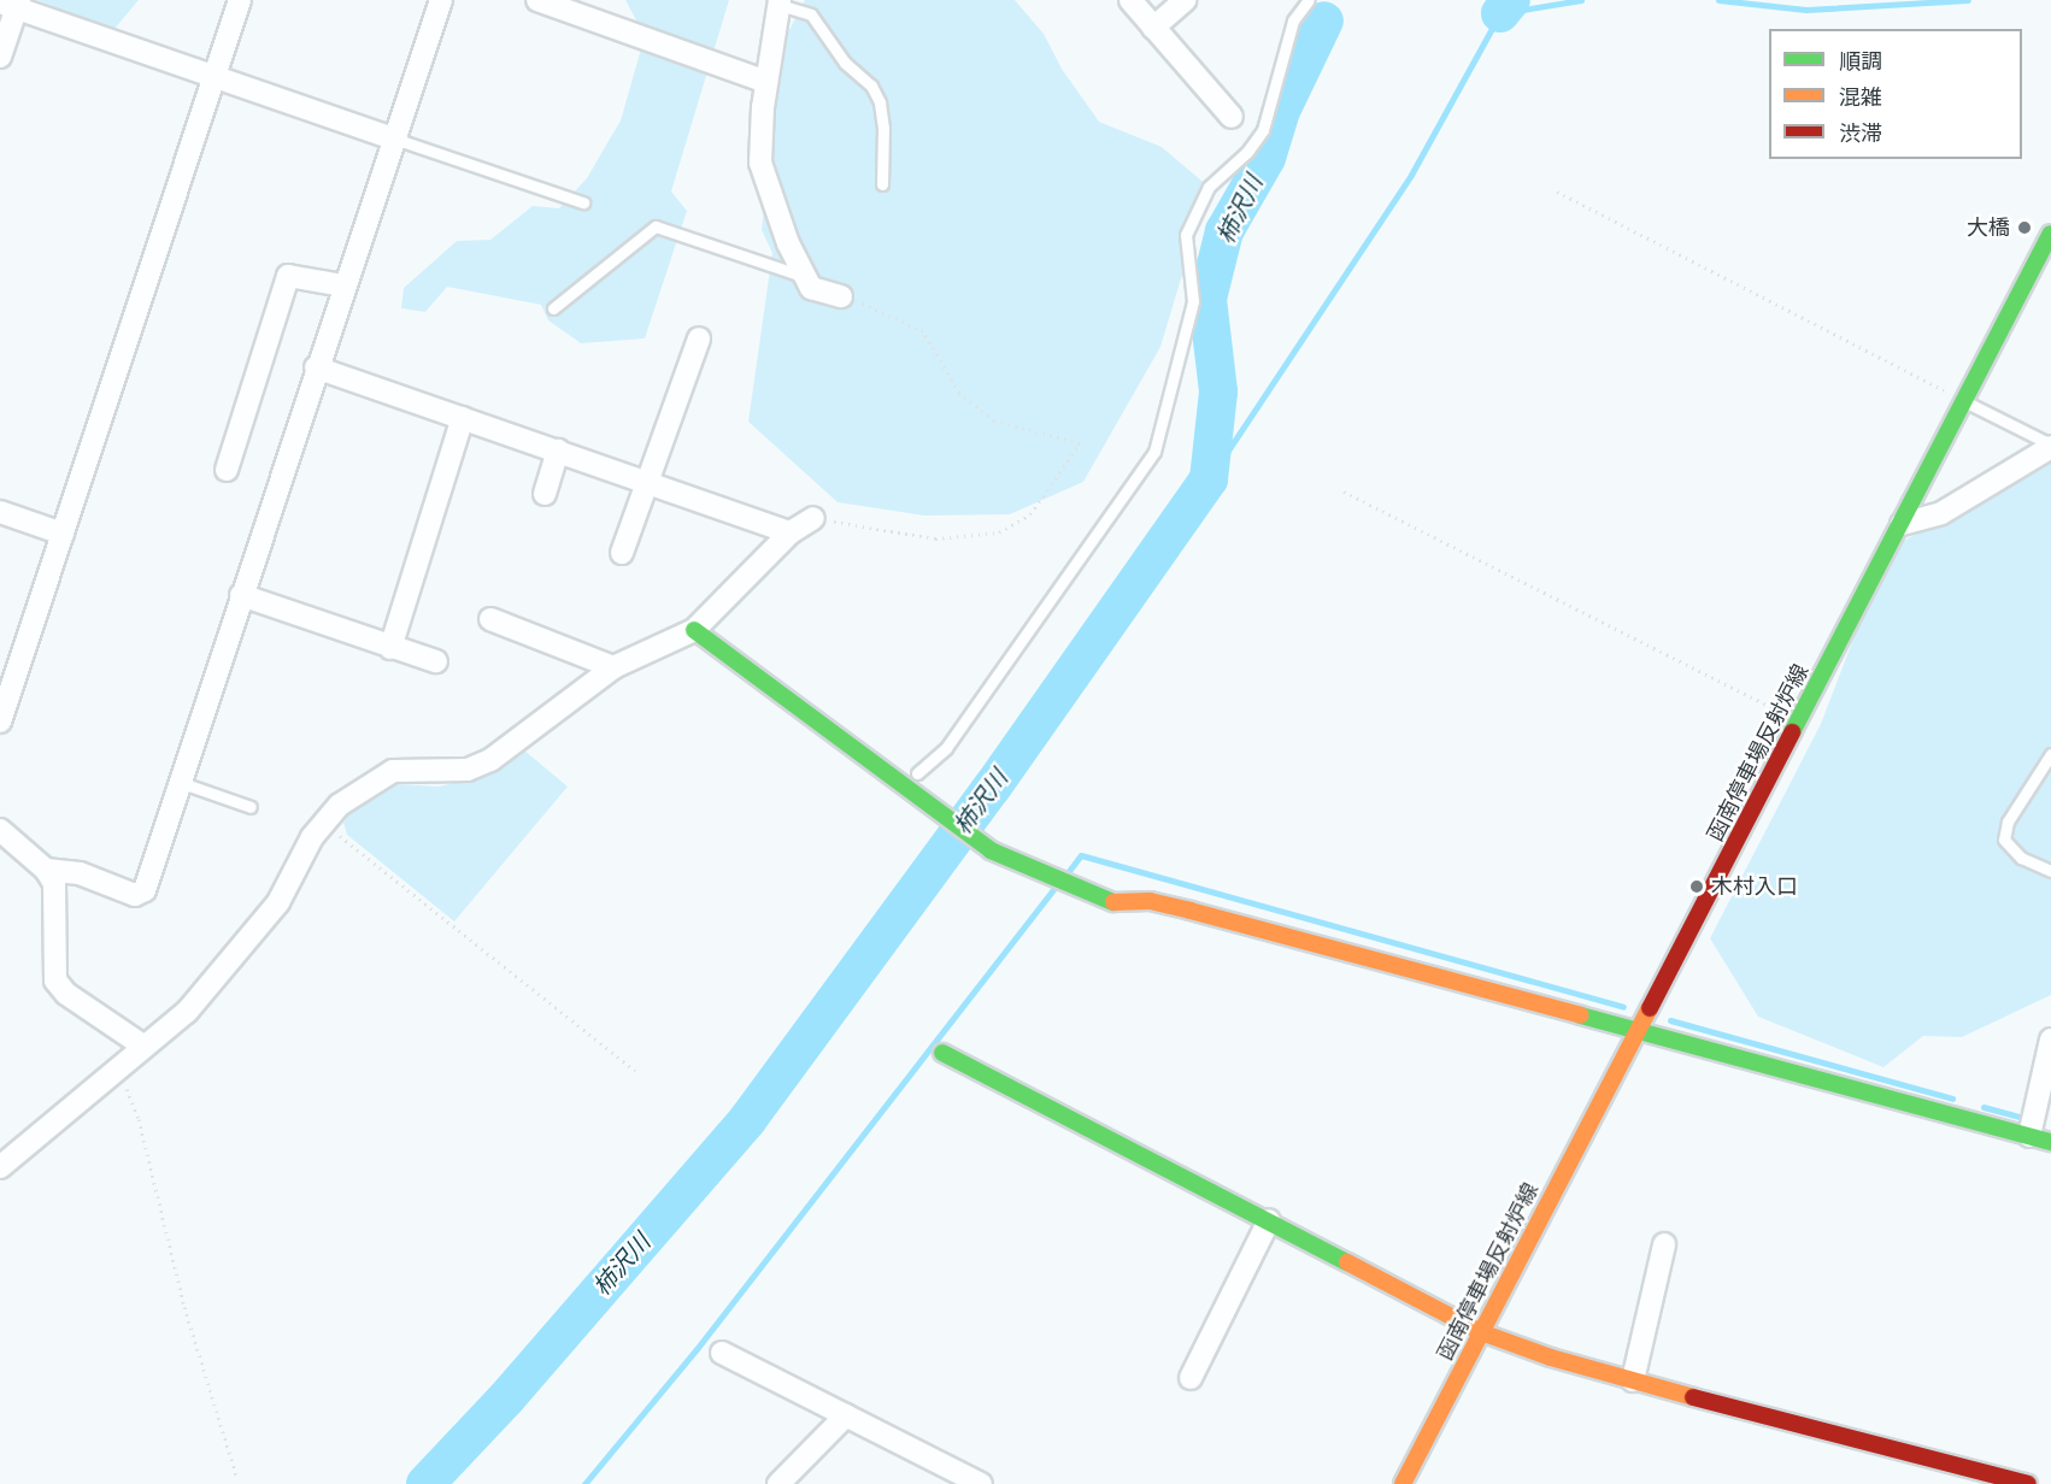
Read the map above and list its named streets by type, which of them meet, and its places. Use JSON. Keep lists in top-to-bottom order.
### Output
{
  "streets": {
    "street": ["函南停車場反射炉線"]
  },
  "water": ["柿沢川"],
  "places": ["大橋", "木村入口"],
  "legend": ["順調", "混雑", "渋滞"]
}
